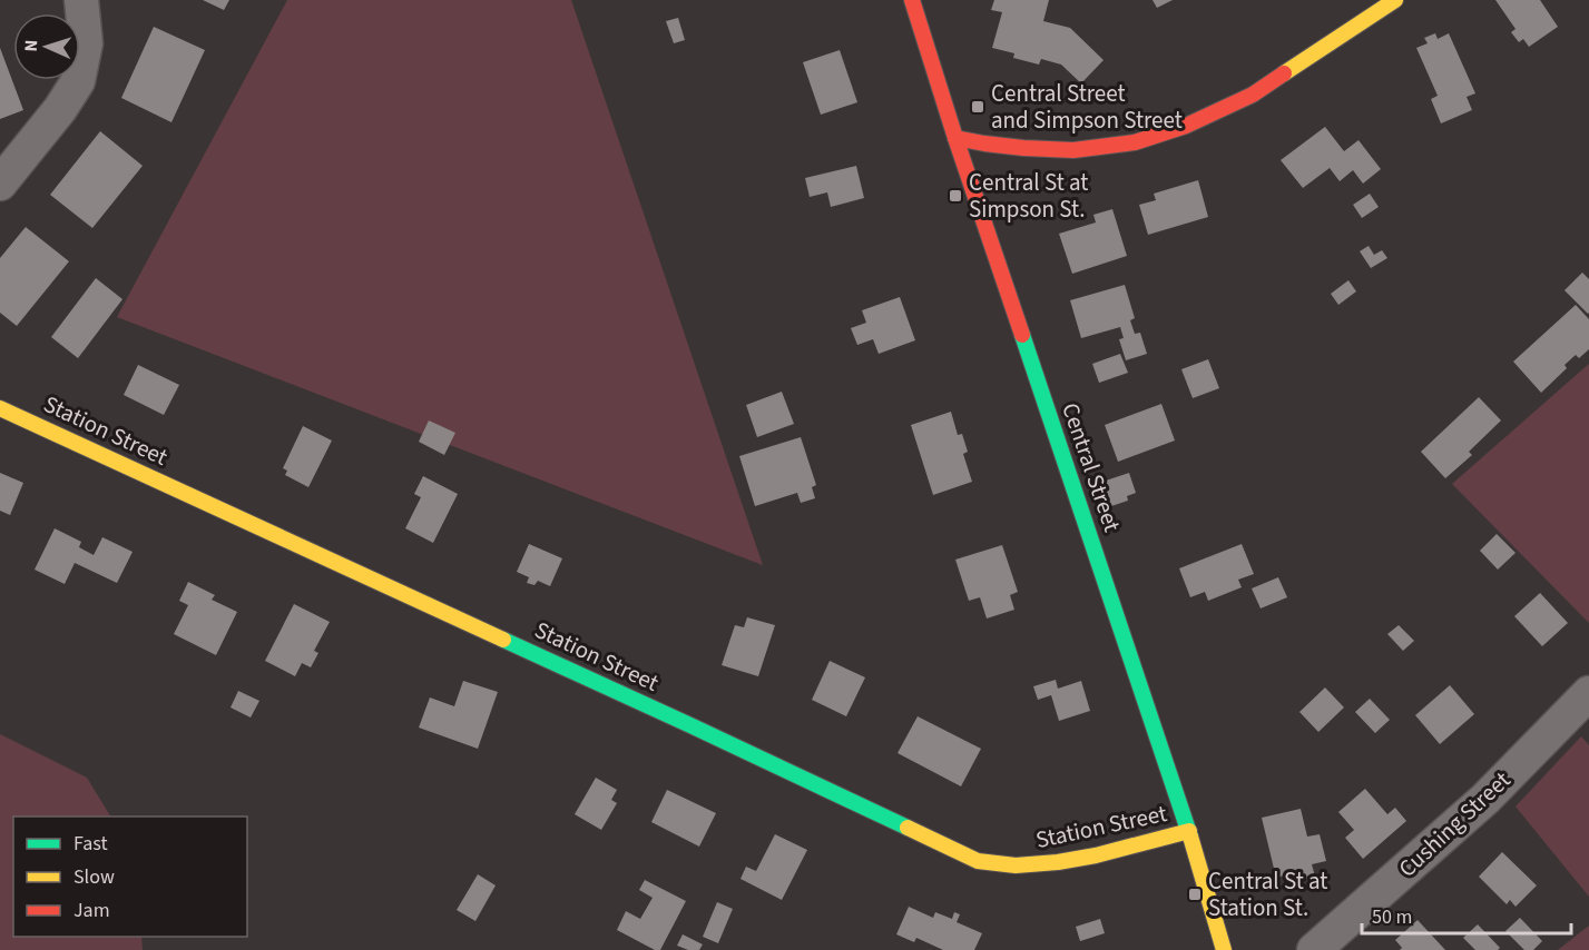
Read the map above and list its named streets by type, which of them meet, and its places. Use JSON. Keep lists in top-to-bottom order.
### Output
{
  "streets": {
    "street": ["Station Street", "Central Street", "Cushing Street"]
  },
  "crossings": [
    ["Station Street", "Central Street"]
  ],
  "places": {
    "transit": ["Central Street and Simpson Street", "Central St at Simpson St.", "Central St at Station St."]
  },
  "legend": ["Fast", "Slow", "Jam"],
  "scale_bar": "50 m",
  "north": "left"
}
